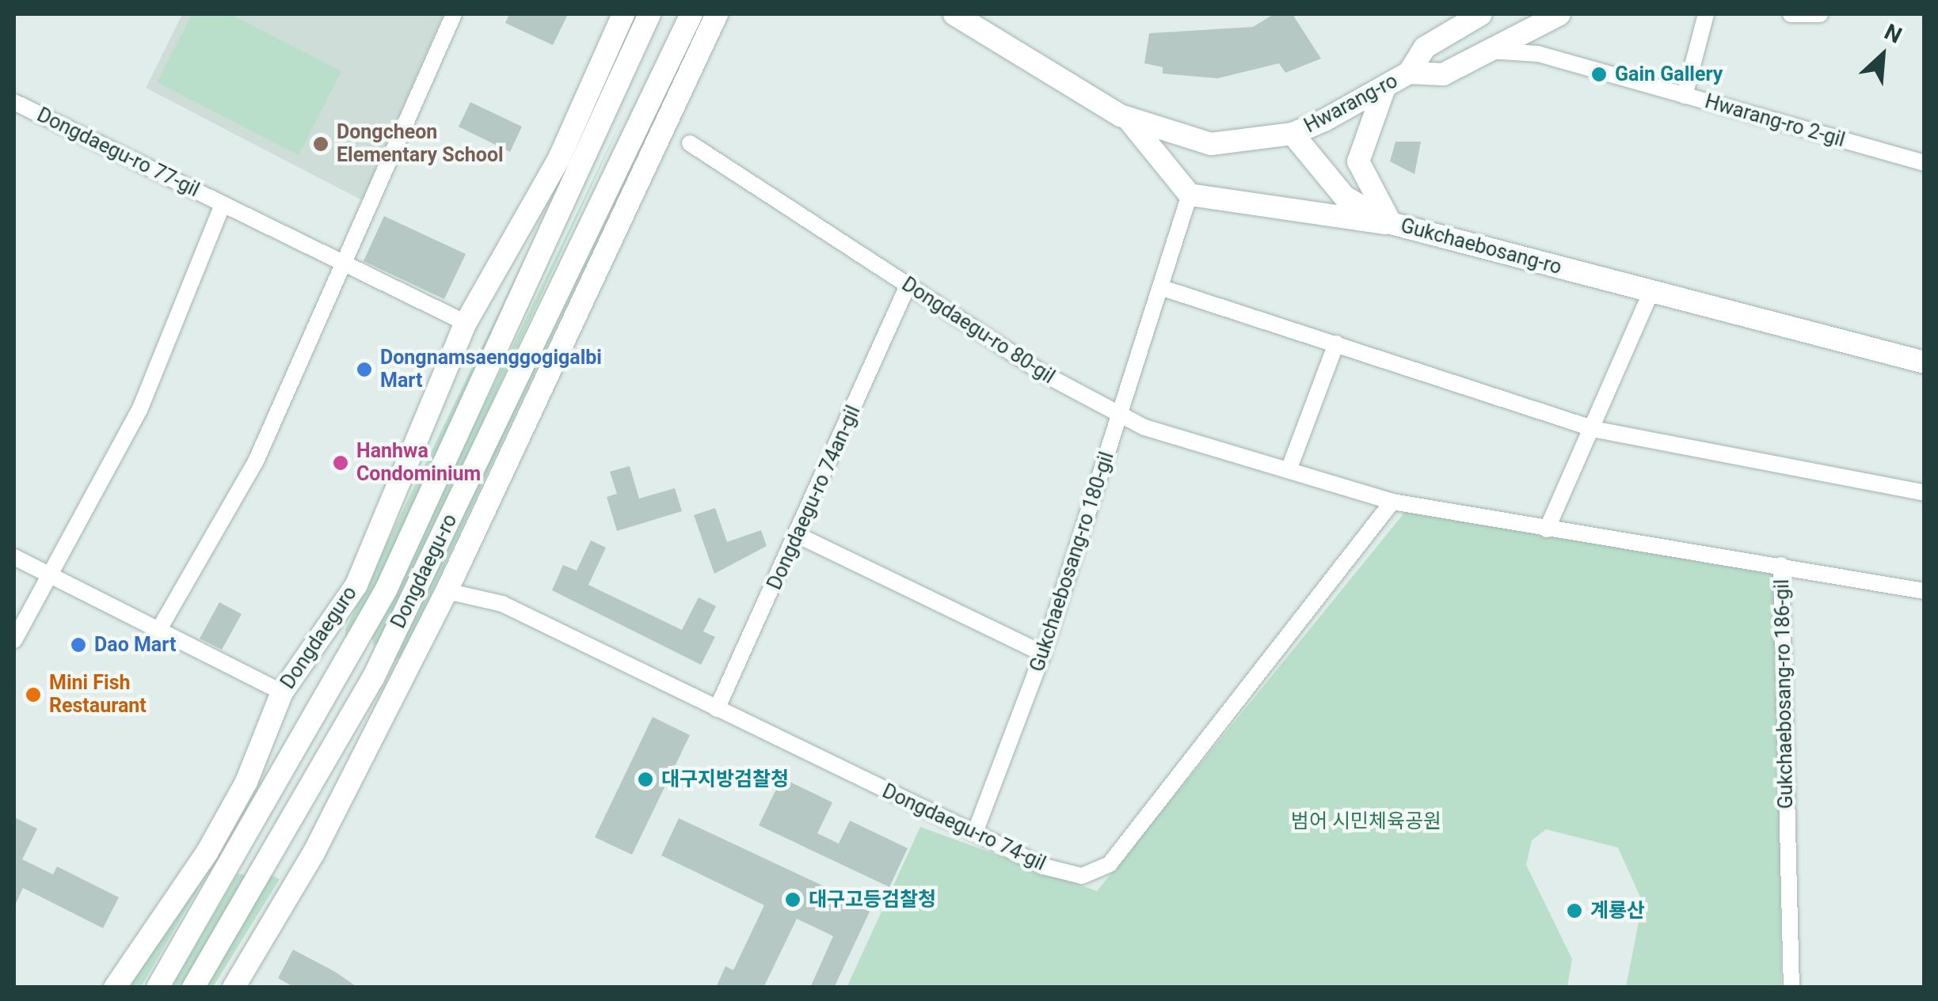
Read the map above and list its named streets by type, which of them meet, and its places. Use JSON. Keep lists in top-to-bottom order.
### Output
{
  "streets": {
    "main road": [
      "Hwarang-ro",
      "Gukchaebosang-ro",
      "Dongdaegu-ro",
      "Dongdaeguro"
    ],
    "street": [
      "Hwarang-ro 2-gil",
      "Dongdaegu-ro 77-gil",
      "Dongdaegu-ro 80-gil",
      "Dongdaegu-ro 74an-gil",
      "Gukchaebosang-ro 180-gil",
      "Gukchaebosang-ro 186-gil",
      "Dongdaegu-ro 74-gil"
    ]
  },
  "crossings": [
    ["Hwarang-ro", "Hwarang-ro 2-gil"],
    ["Hwarang-ro", "Gukchaebosang-ro"],
    ["Dongdaegu-ro 77-gil", "Dongdaeguro"],
    ["Dongdaegu-ro 80-gil", "Dongdaegu-ro 74an-gil"],
    ["Dongdaegu-ro 80-gil", "Gukchaebosang-ro 180-gil"],
    ["Dongdaegu-ro 80-gil", "Gukchaebosang-ro 186-gil"],
    ["Dongdaegu-ro 80-gil", "Dongdaegu-ro 74-gil"],
    ["Dongdaegu-ro 74an-gil", "Dongdaegu-ro 74-gil"],
    ["Gukchaebosang-ro 180-gil", "Dongdaegu-ro 74-gil"],
    ["Dongdaegu-ro", "Dongdaegu-ro 74-gil"]
  ],
  "parks": ["범어 시민체육공원"],
  "places": [
    "Gain Gallery",
    "Dongcheon Elementary School",
    "Dongnamsaenggogigalbi Mart",
    "Hanhwa Condominium",
    "Dao Mart",
    "Mini Fish Restaurant",
    "대구지방검찰청",
    "대구고등검찰청",
    "계룡산"
  ],
  "north": "top right"
}
